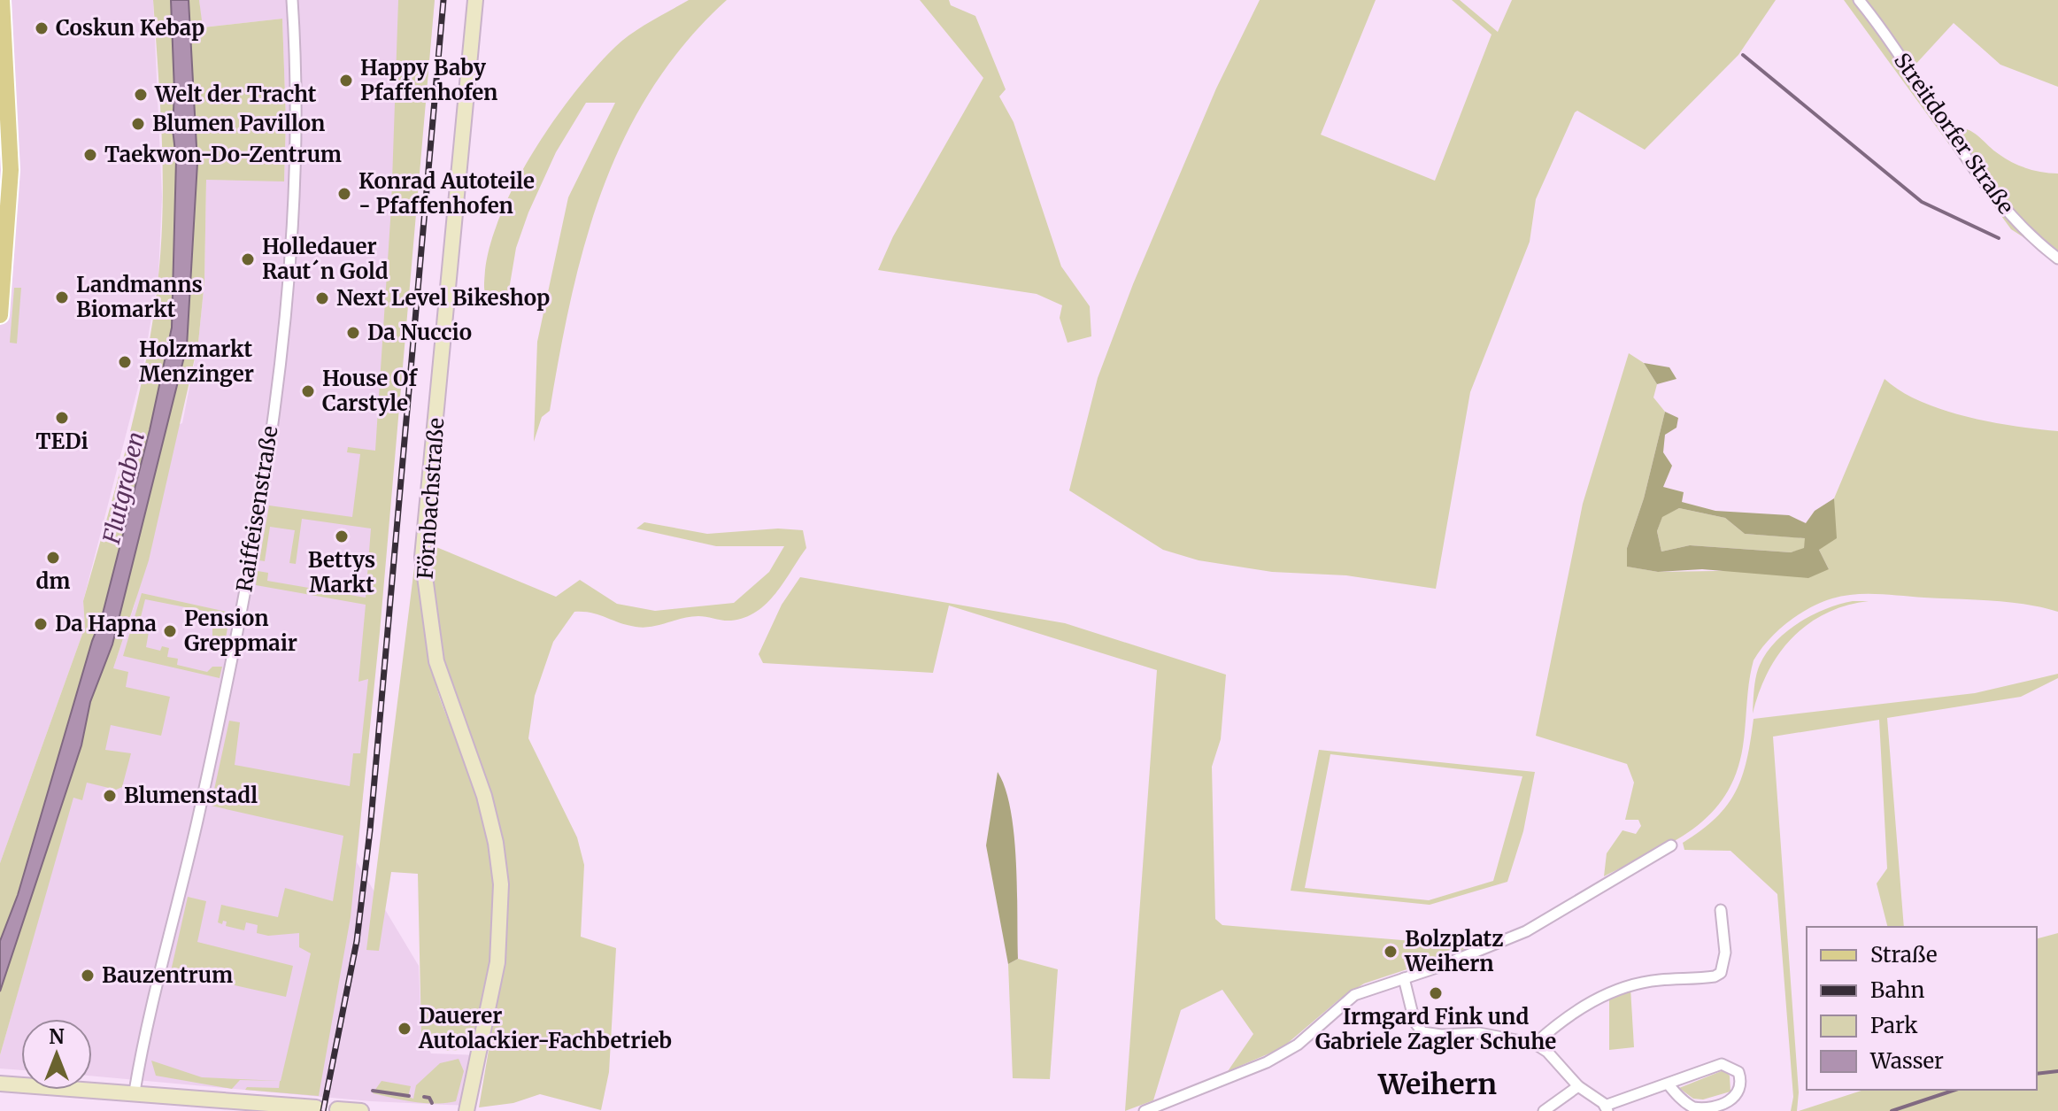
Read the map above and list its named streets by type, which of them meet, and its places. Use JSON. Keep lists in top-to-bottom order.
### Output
{
  "streets": {
    "street": ["Streitdorfer Straße", "Förnbachstraße", "Raiffeisenstraße"]
  },
  "districts": ["Weihern"],
  "water": ["Flutgraben"],
  "places": [
    "Coskun Kebap",
    "Happy Baby Pfaffenhofen",
    "Welt der Tracht",
    "Blumen Pavillon",
    "Taekwon-Do-Zentrum",
    "Konrad Autoteile - Pfaffenhofen",
    "Holledauer Raut´n Gold",
    "Landmanns Biomarkt",
    "Next Level Bikeshop",
    "Da Nuccio",
    "Holzmarkt Menzinger",
    "House Of Carstyle",
    "TEDi",
    "Bettys Markt",
    "dm",
    "Da Hapna",
    "Pension Greppmair",
    "Blumenstadl",
    "Bolzplatz Weihern",
    "Bauzentrum",
    "Irmgard Fink und Gabriele Zagler Schuhe",
    "Dauerer Autolackier-Fachbetrieb"
  ],
  "legend": [
    "Straße",
    "Bahn",
    "Park",
    "Wasser"
  ],
  "north": "top"
}
